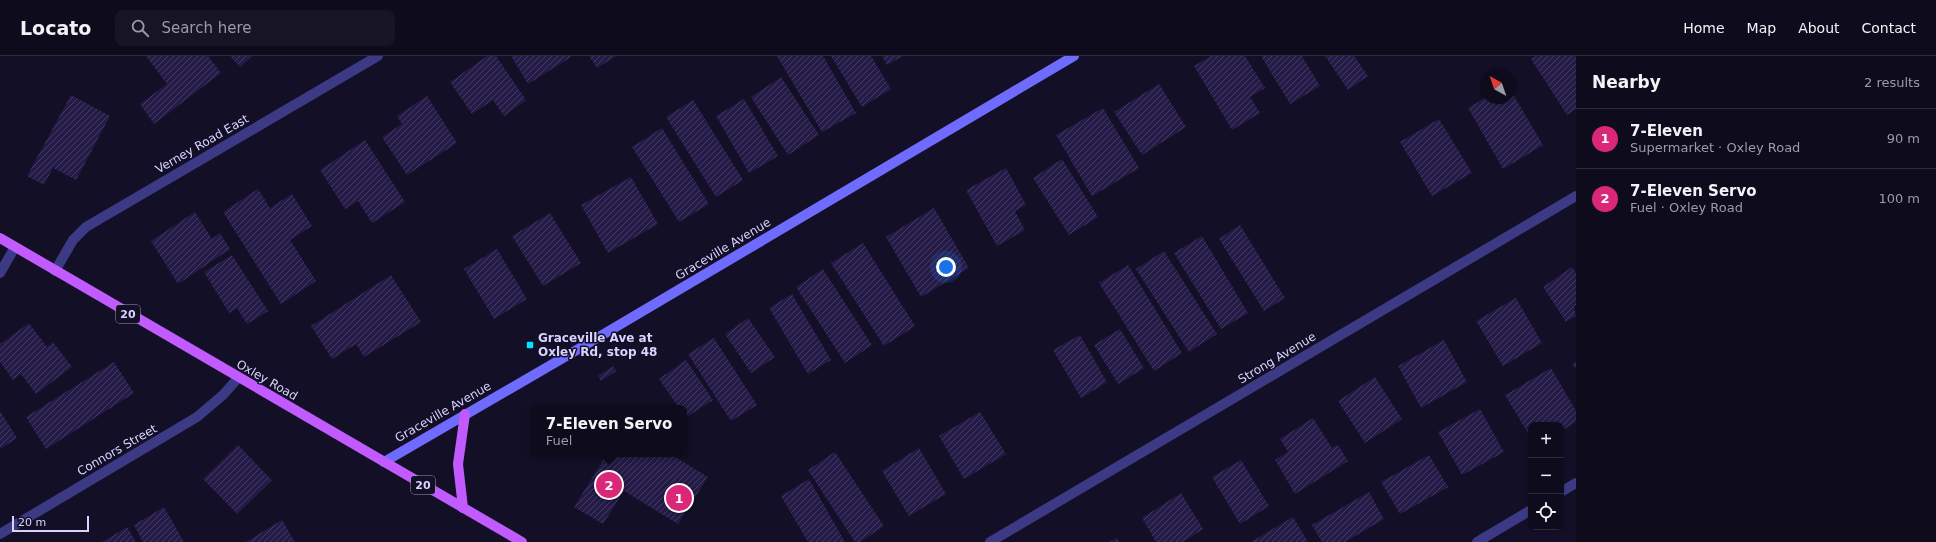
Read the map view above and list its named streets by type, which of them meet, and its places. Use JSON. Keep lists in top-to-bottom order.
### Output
{
  "streets": {
    "main road": ["Graceville Avenue", "20", "Oxley Road"],
    "street": ["Verney Road East", "Strong Avenue", "Connors Street"]
  },
  "crossings": [
    ["Verney Road East", "Oxley Road"],
    ["Graceville Avenue", "Oxley Road"],
    ["Oxley Road", "Connors Street"]
  ],
  "places": {
    "transit": ["Graceville Ave at Oxley Rd, stop 48"]
  },
  "scale_bar": "20 m",
  "north": "top left",
  "page": {
    "header": "Locato",
    "search": "Search here",
    "nav": [
      "Home",
      "Map",
      "About",
      "Contact"
    ],
    "heading": ["Nearby", "2 results"],
    "list": [
      {
        "mark": "1",
        "name": "7-Eleven",
        "note": "Supermarket · Oxley Road",
        "value": "90 m"
      },
      {
        "mark": "2",
        "name": "7-Eleven Servo",
        "note": "Fuel · Oxley Road",
        "value": "100 m"
      }
    ],
    "popup": ["7-Eleven Servo", "Fuel"],
    "map_buttons": ["+", "−"],
    "pins": ["2", "1"],
    "scale": "20 m"
  }
}
